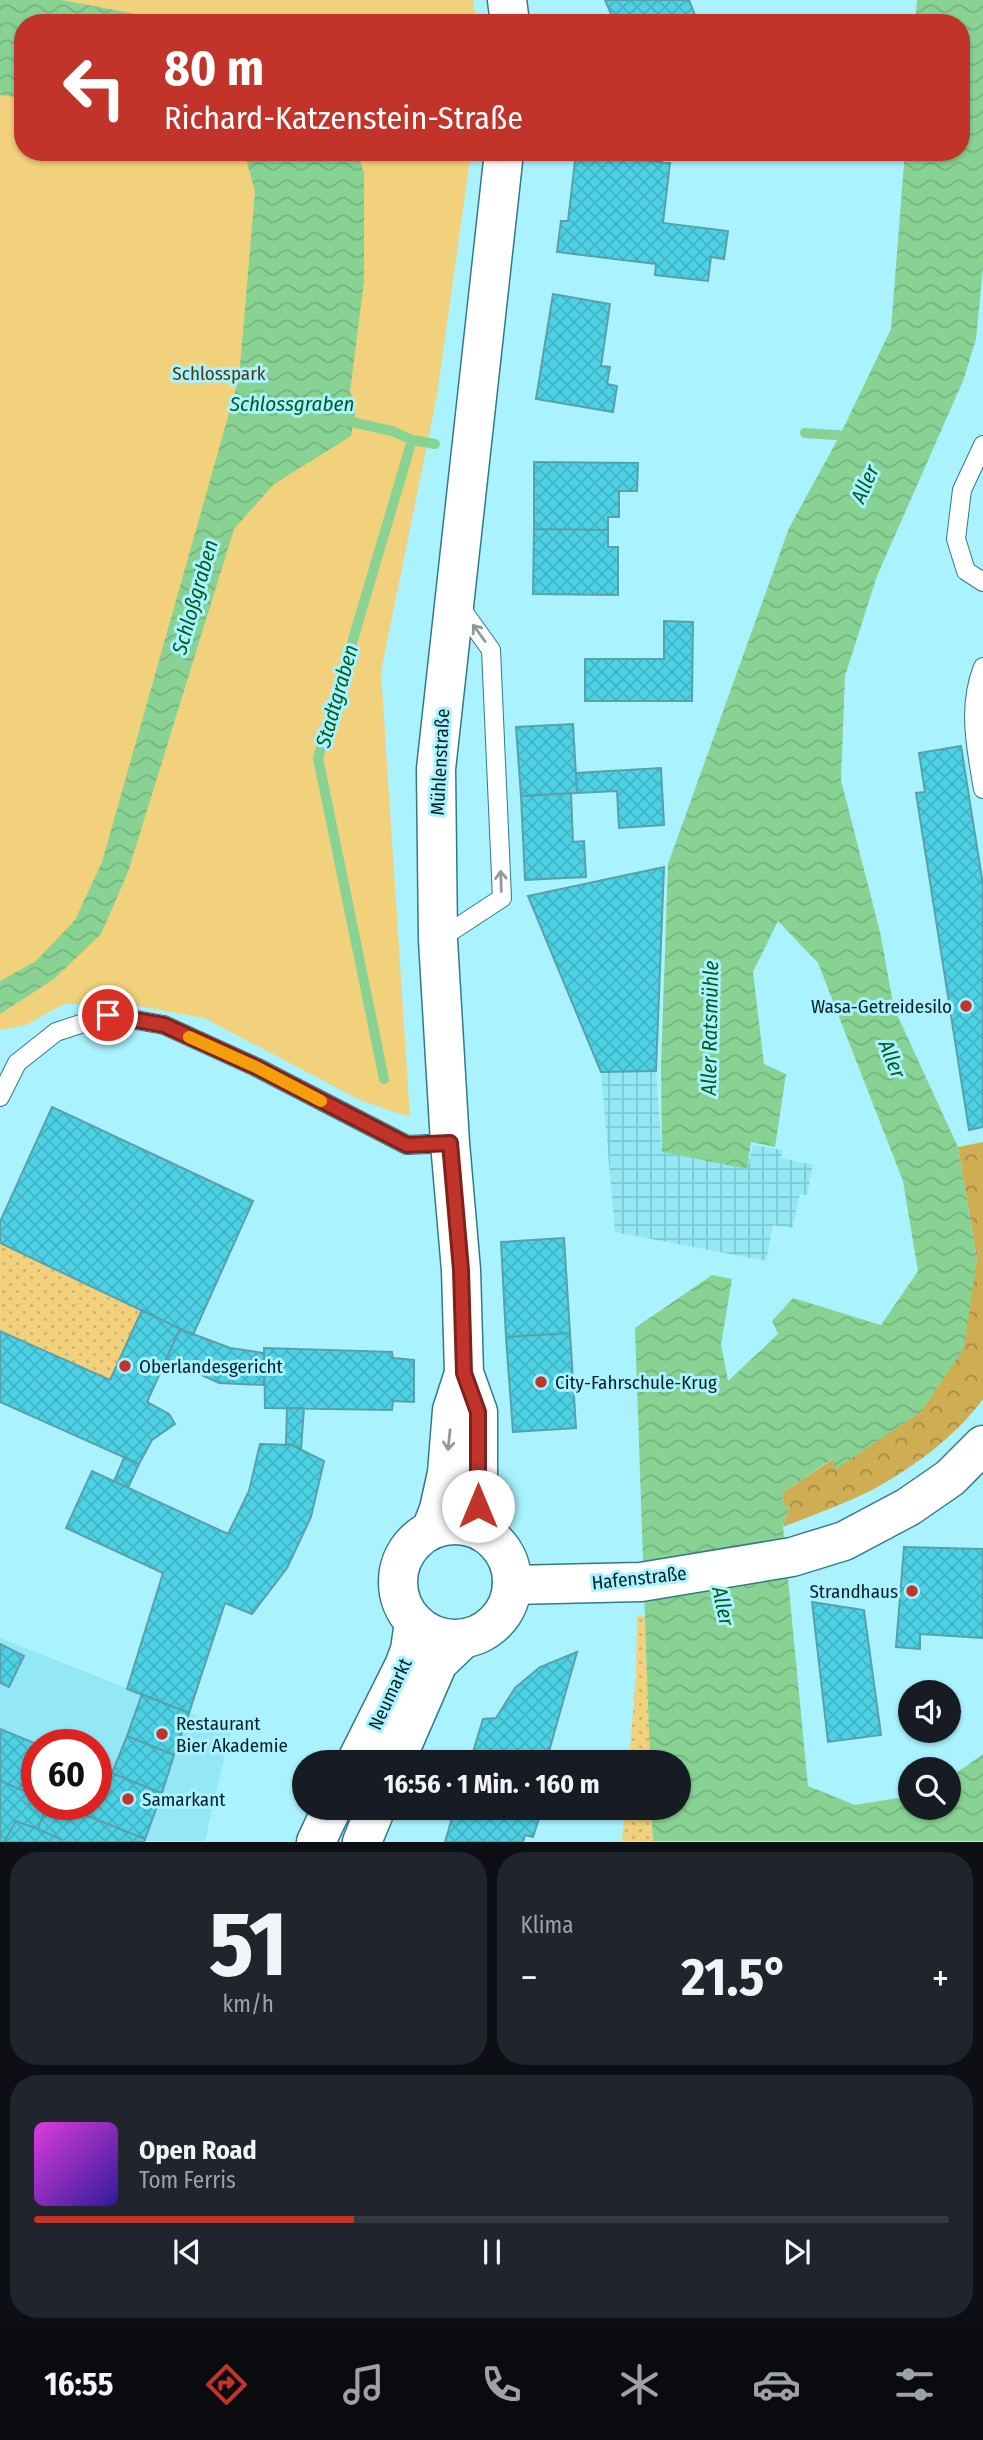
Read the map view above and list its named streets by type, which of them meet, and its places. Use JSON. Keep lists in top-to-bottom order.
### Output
{
  "streets": {
    "main road": ["Mühlenstraße", "Hafenstraße", "Neumarkt"]
  },
  "crossings": [
    ["Mühlenstraße", "Hafenstraße"],
    ["Mühlenstraße", "Neumarkt"],
    ["Hafenstraße", "Neumarkt"]
  ],
  "water": [
    "Schlossgraben",
    "Aller",
    "Schloßgraben",
    "Stadtgraben",
    "Aller Ratsmühle"
  ],
  "parks": ["Schlosspark"],
  "places": [
    "Wasa-Getreidesilo",
    "Oberlandesgericht",
    "City-Fahrschule-Krug",
    "Strandhaus",
    "Restaurant Bier Akademie",
    "Samarkant"
  ],
  "page": {
    "turn": ["80 m", "Richard-Katzenstein-Straße"],
    "limit": "60",
    "trip": "16:56 · 1 Min. · 160 m",
    "tile": [
      ["51", "km/h"],
      "Klima"
    ],
    "heat": ["−", "21.5°", "+"],
    "song": ["Open Road", "Tom Ferris"],
    "tabs": "16:55"
  }
}
